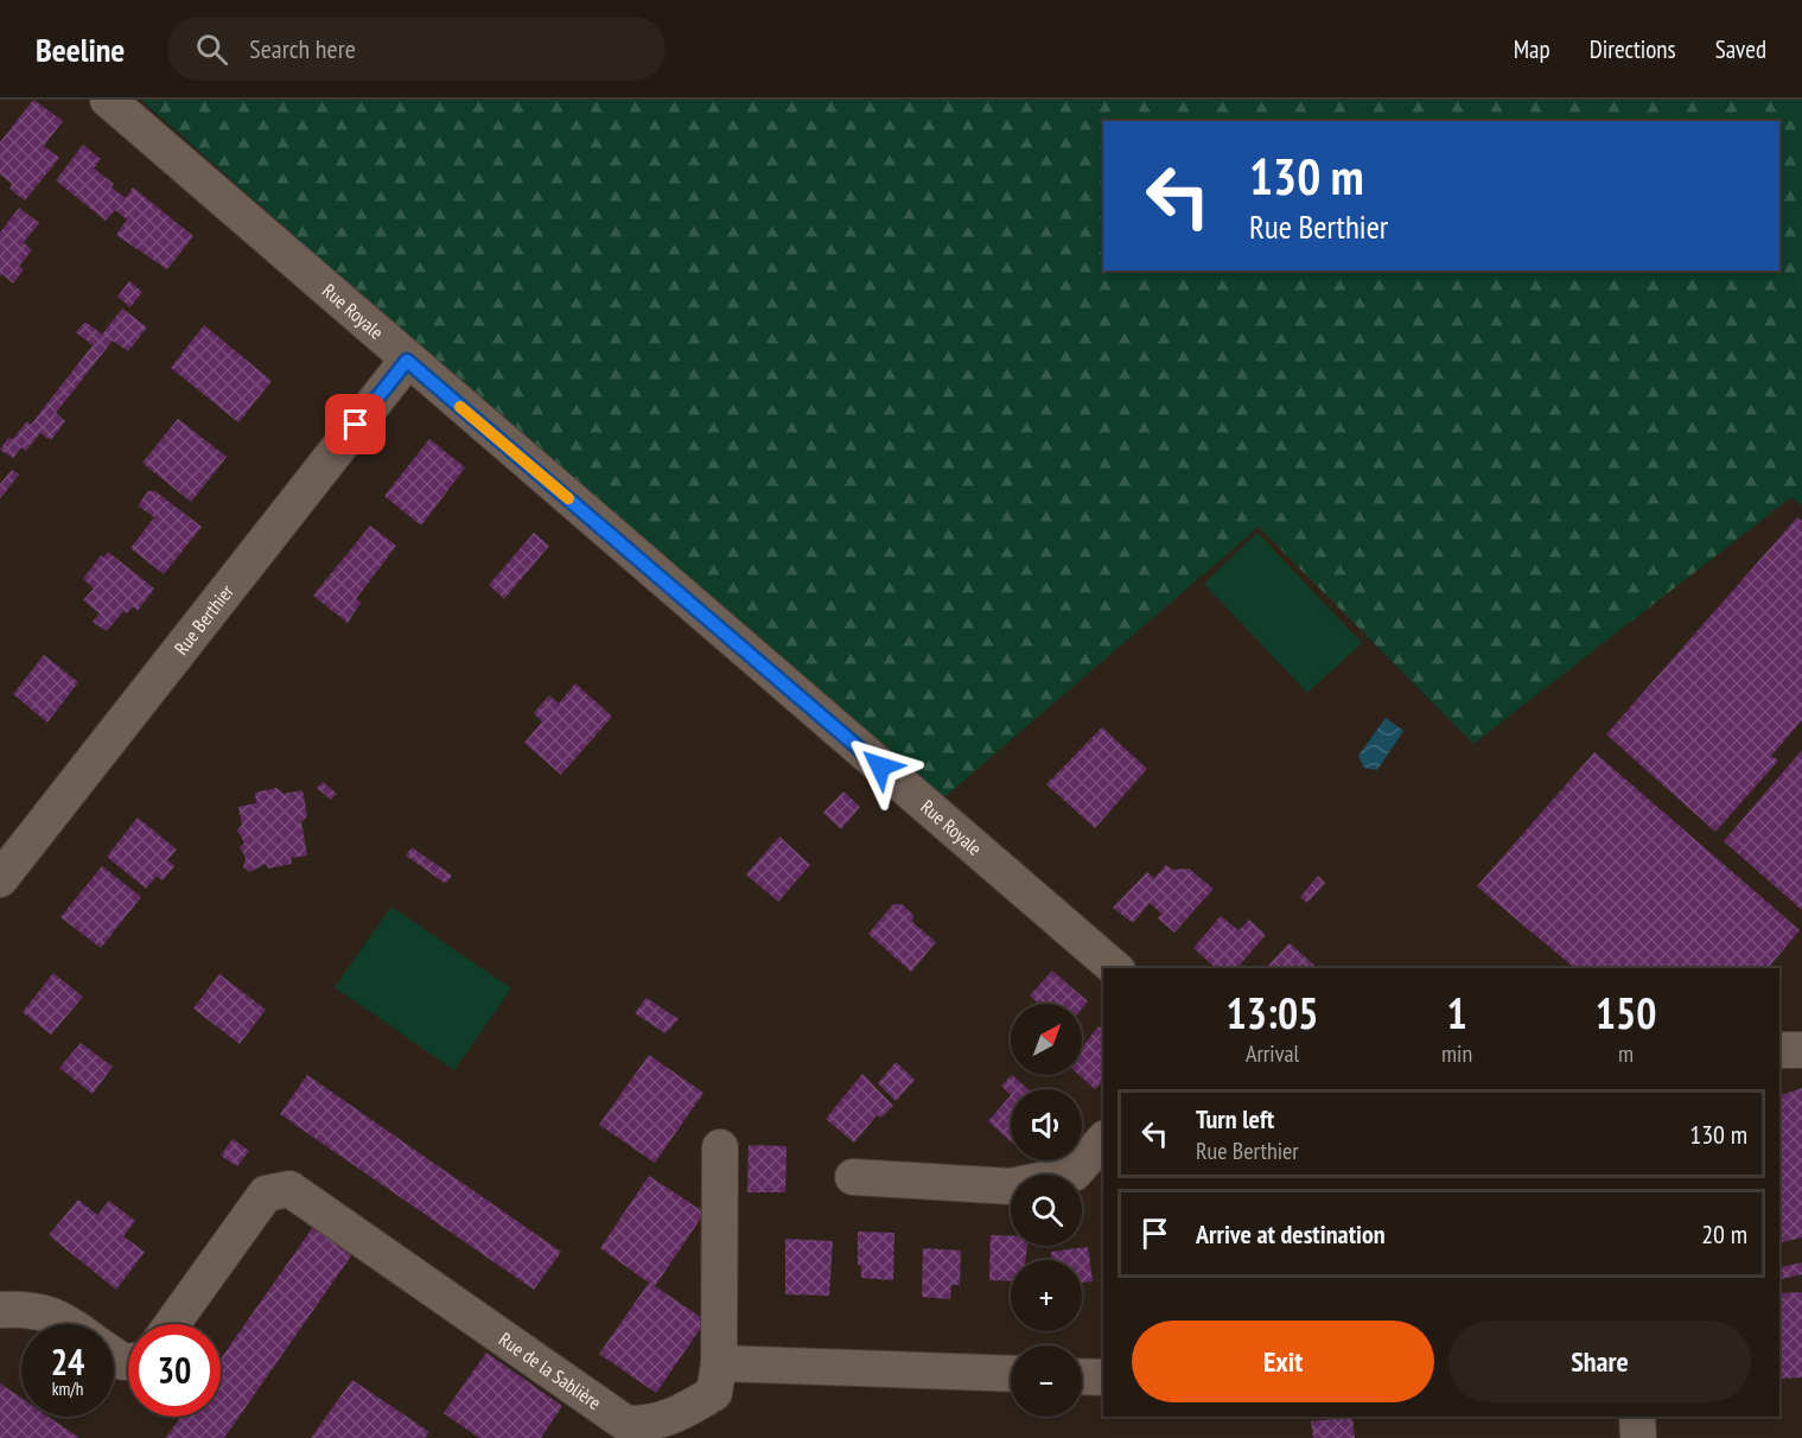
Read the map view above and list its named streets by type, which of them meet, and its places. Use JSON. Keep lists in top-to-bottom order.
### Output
{
  "streets": {
    "street": ["Rue Royale", "Rue Berthier", "Rue de la Sablière"]
  },
  "crossings": [
    ["Rue Royale", "Rue Berthier"]
  ],
  "north": "top right",
  "page": {
    "header": "Beeline",
    "search": "Search here",
    "nav": ["Map", "Directions", "Saved"],
    "turn": ["130 m", "Rue Berthier"],
    "eta": [
      "13:05",
      "Arrival",
      "1",
      "min",
      "150",
      "m"
    ],
    "map_buttons": ["+", "−"],
    "list": [
      {
        "name": "Turn left",
        "note": "Rue Berthier",
        "value": "130 m"
      },
      {
        "name": "Arrive at destination",
        "value": "20 m"
      }
    ],
    "buttons": ["Exit", "Share"],
    "speed": "24 km/h",
    "limit": "30"
  }
}
